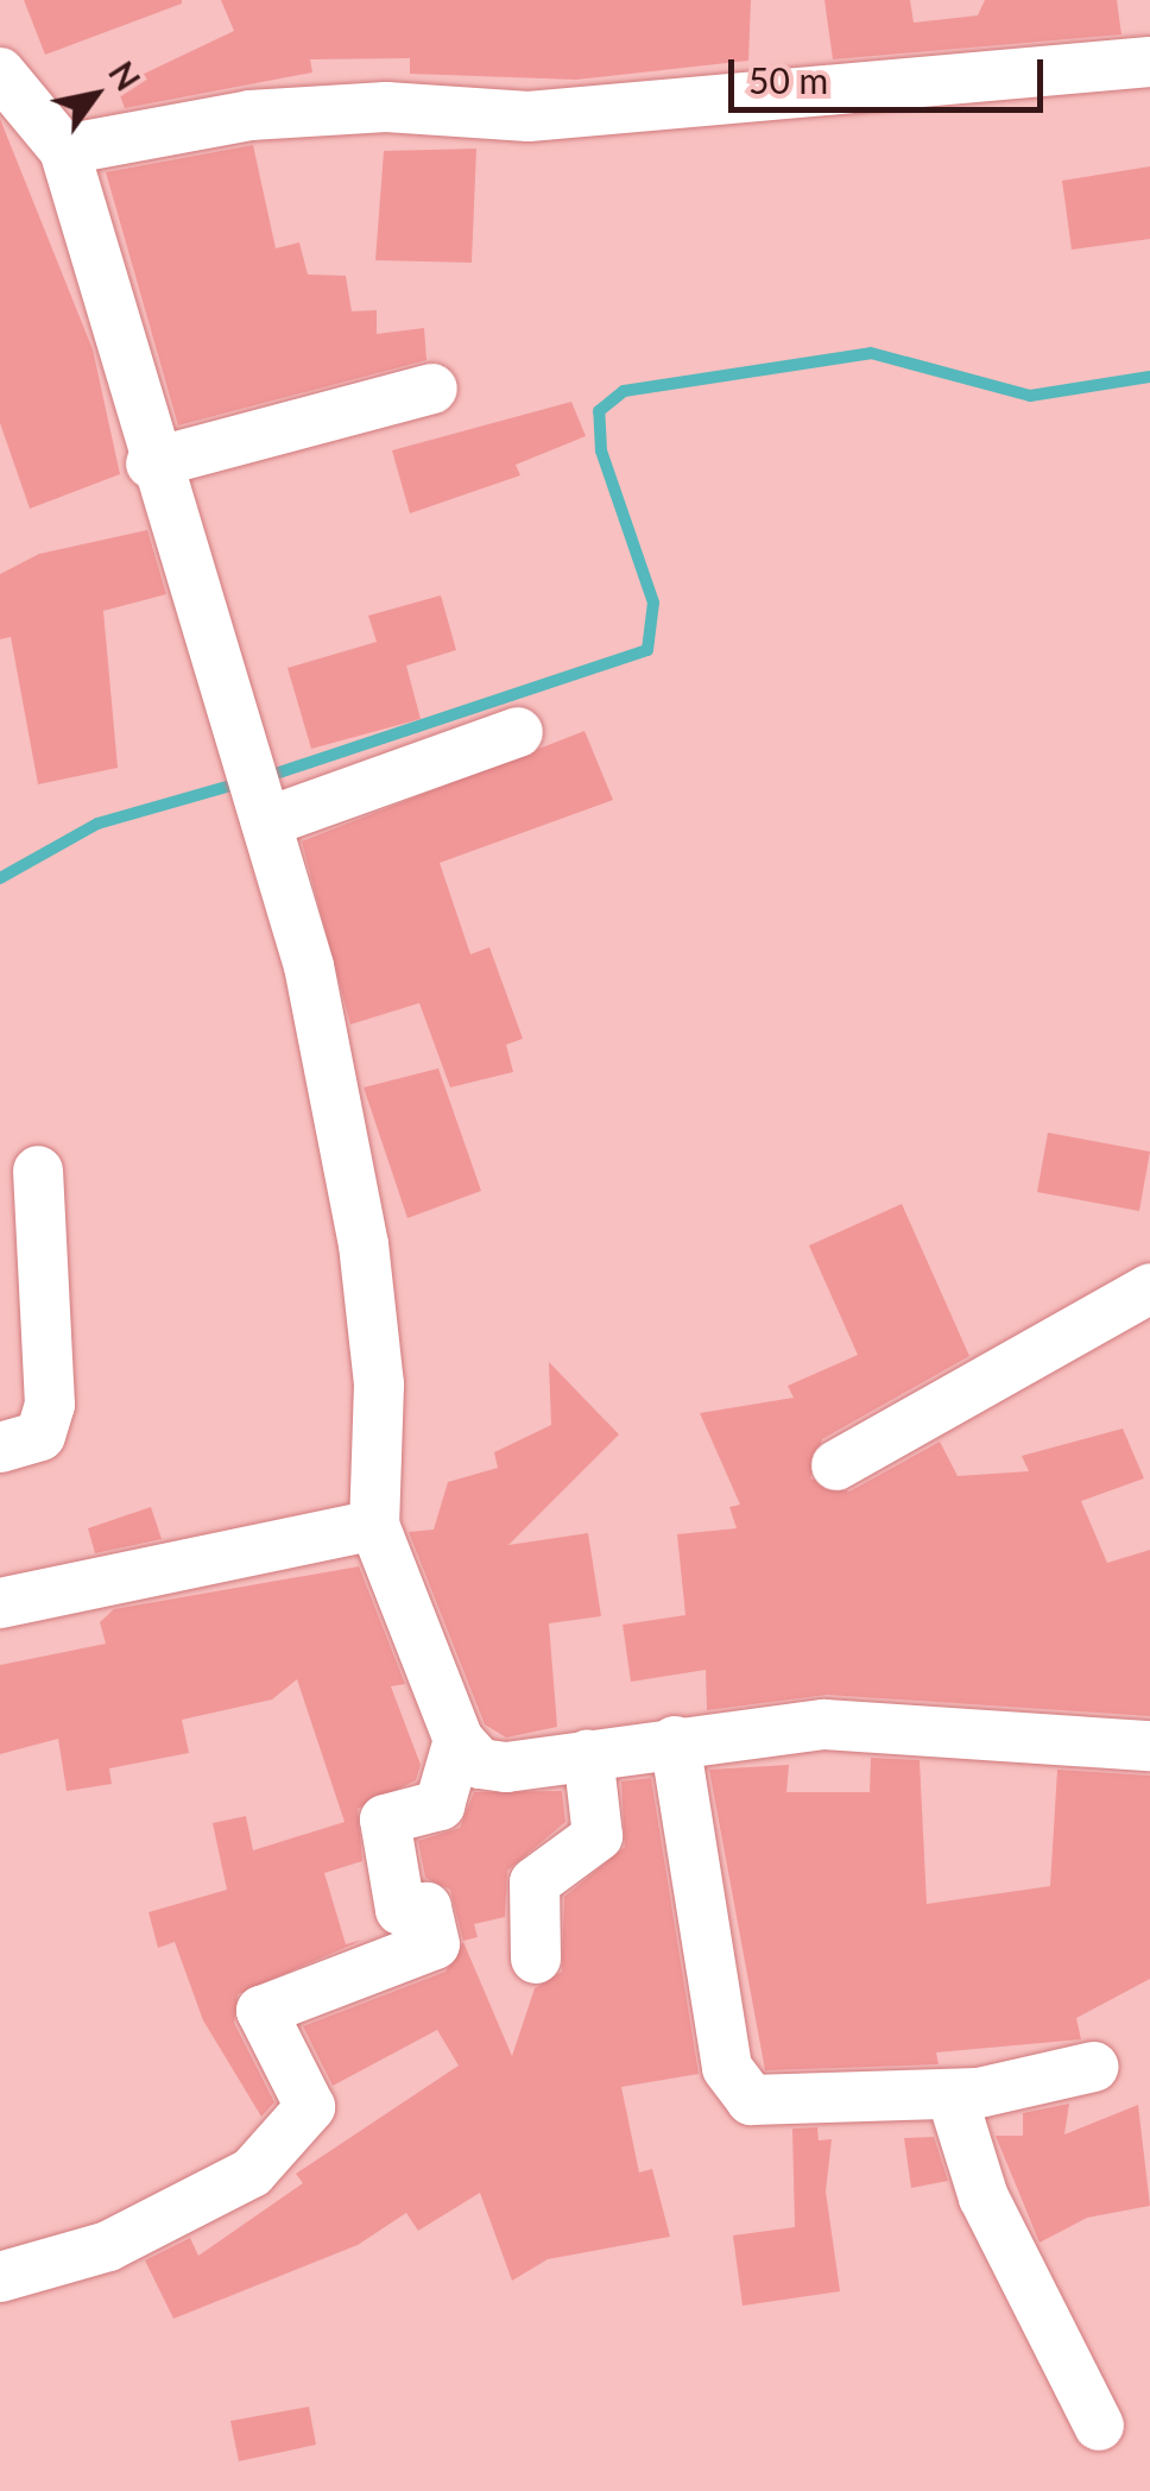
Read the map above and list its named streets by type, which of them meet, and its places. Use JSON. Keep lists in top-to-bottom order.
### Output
{
  "scale_bar": "50 m",
  "north": "top right"
}
